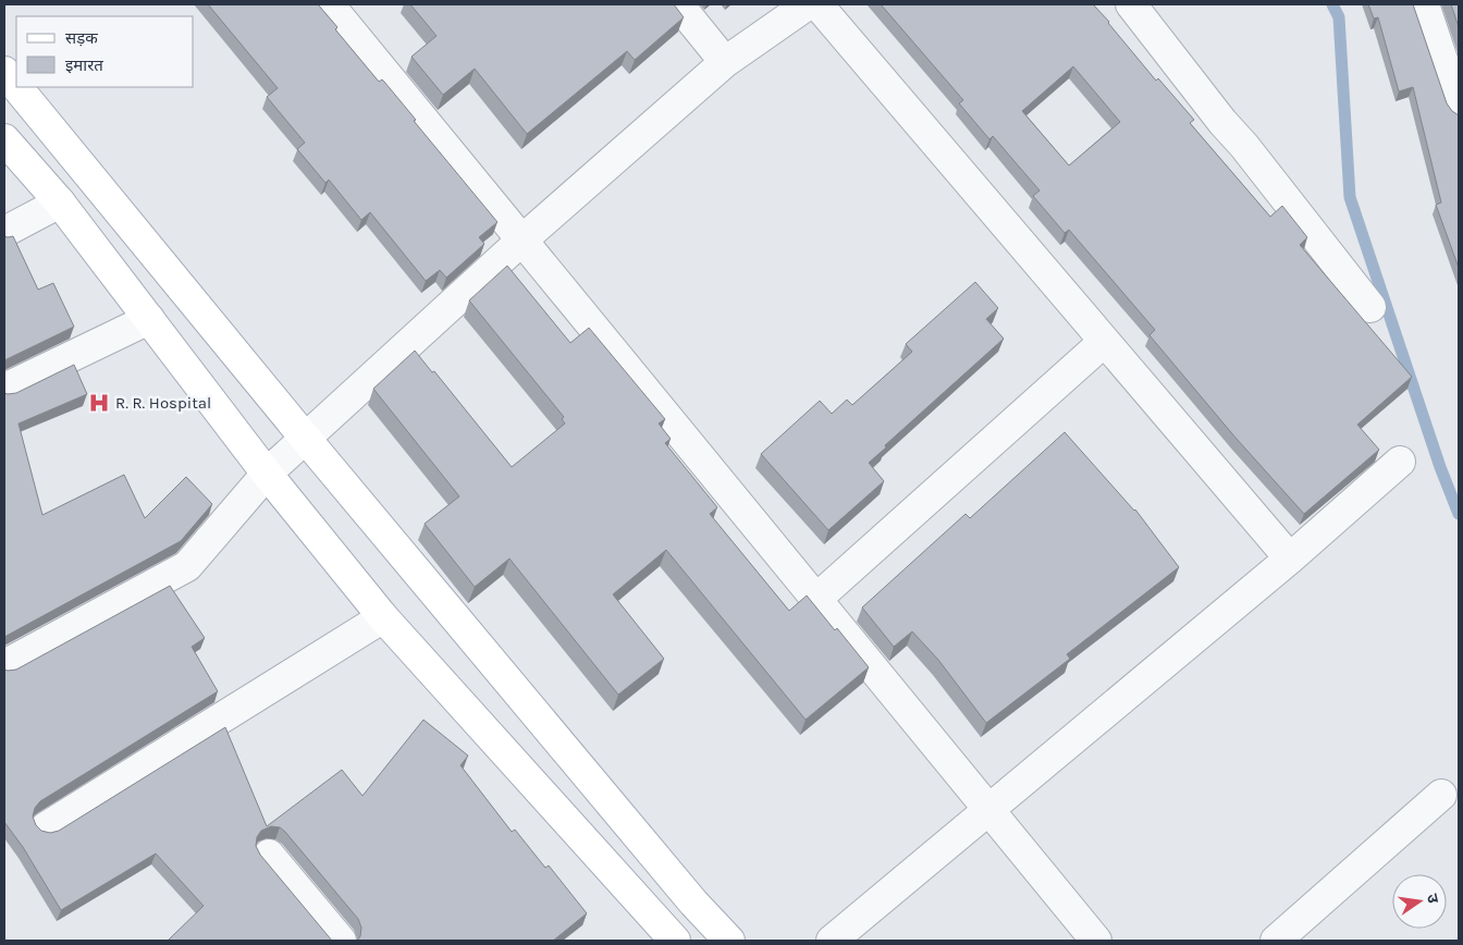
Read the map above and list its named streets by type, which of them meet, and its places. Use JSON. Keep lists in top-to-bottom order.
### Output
{
  "places": {
    "hospital": ["R. R. Hospital"]
  },
  "legend": ["सड़क", "इमारत"],
  "north": "right"
}
